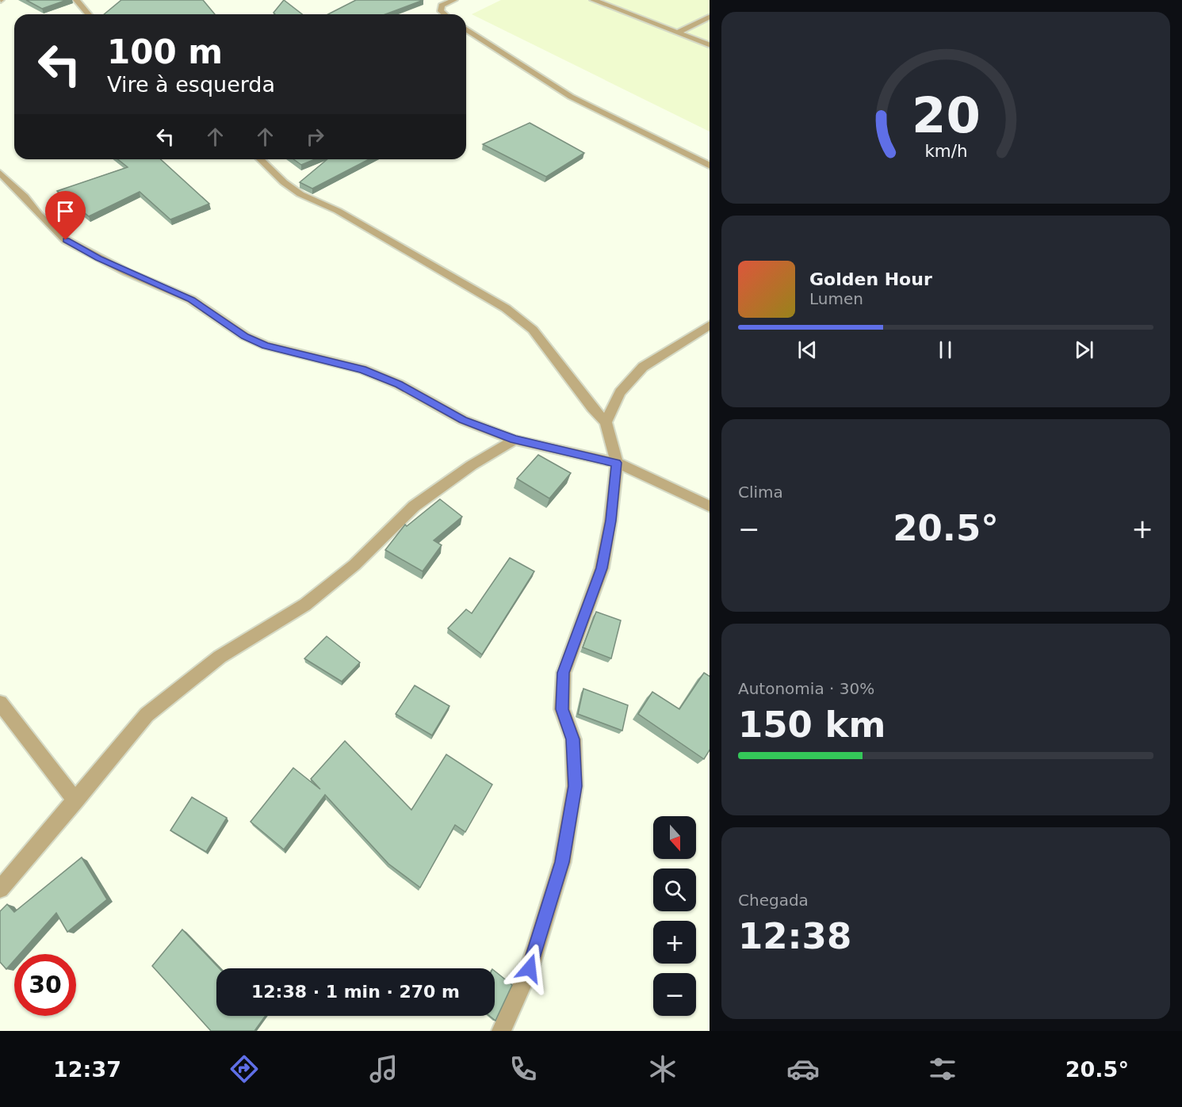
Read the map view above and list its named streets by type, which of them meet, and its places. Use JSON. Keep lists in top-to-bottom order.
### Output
{
  "north": "bottom",
  "page": {
    "turn": ["100 m", "Vire à esquerda"],
    "song": ["Golden Hour", "Lumen"],
    "tile": [
      "Clima",
      ["Autonomia · 30%", "150 km"],
      ["Chegada", "12:38"]
    ],
    "heat": ["−", "20.5°", "+"],
    "map_buttons": ["+", "−"],
    "limit": "30",
    "trip": "12:38 · 1 min · 270 m",
    "tabs": ["12:37", "20.5°"],
    "gauge": ["20", "km/h"]
  }
}
